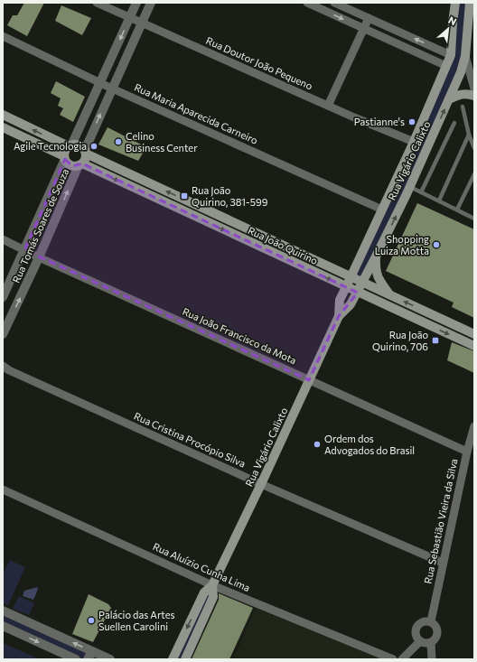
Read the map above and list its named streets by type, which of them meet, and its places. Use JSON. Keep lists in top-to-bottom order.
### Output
{
  "streets": {
    "main road": ["Rua Vigário Calixto", "Rua João Quirino"],
    "street": [
      "Rua Doutor João Pequeno",
      "Rua Maria Aparecida Carneiro",
      "Rua Tomás Soares de Souza",
      "Rua João Francisco da Mota",
      "Rua Cristina Procópio Silva",
      "Rua Sebastião Vieira da Silva",
      "Rua Aluízio Cunha Lima"
    ]
  },
  "crossings": [
    ["Rua Doutor João Pequeno", "Rua Vigário Calixto"],
    ["Rua Maria Aparecida Carneiro", "Rua Vigário Calixto"],
    ["Rua Vigário Calixto", "Rua João Quirino"],
    ["Rua Vigário Calixto", "Rua João Francisco da Mota"],
    ["Rua Vigário Calixto", "Rua Cristina Procópio Silva"],
    ["Rua Vigário Calixto", "Rua Aluízio Cunha Lima"],
    ["Rua Tomás Soares de Souza", "Rua João Quirino"],
    ["Rua Tomás Soares de Souza", "Rua João Francisco da Mota"],
    ["Rua João Francisco da Mota", "Rua Sebastião Vieira da Silva"],
    ["Rua Cristina Procópio Silva", "Rua Sebastião Vieira da Silva"]
  ],
  "places": {
    "other": [
      "Pastianne's",
      "Celino Business Center",
      "Agile Tecnologia",
      "Shopping Luiza Motta",
      "Ordem dos Advogados do Brasil",
      "Palácio das Artes Suellen Carolini"
    ],
    "transit": ["Rua João Quirino, 381-599", "Rua João Quirino, 706"]
  },
  "north": "top right"
}
